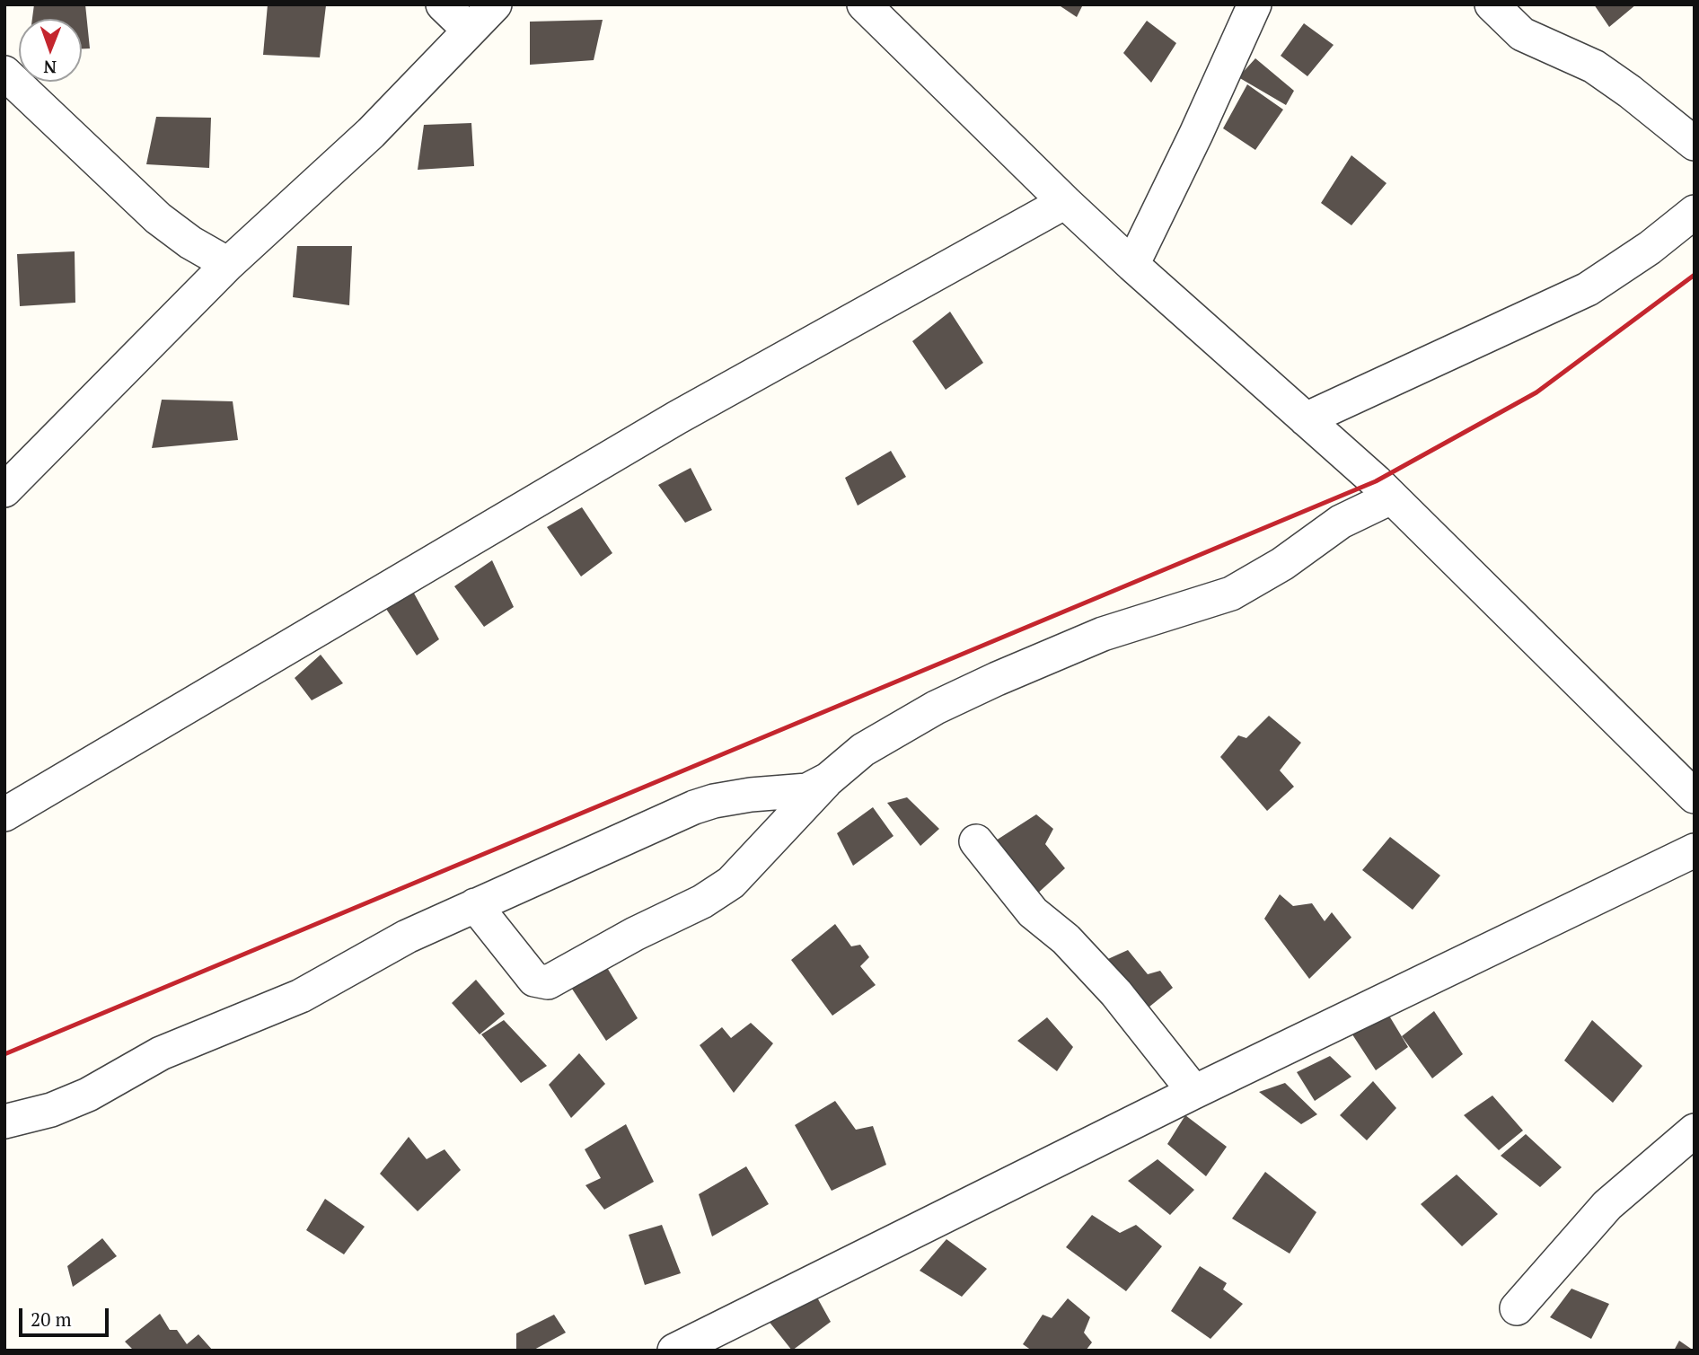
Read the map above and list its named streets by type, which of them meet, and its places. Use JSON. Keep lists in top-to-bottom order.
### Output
{
  "scale_bar": "20 m",
  "north": "bottom"
}
